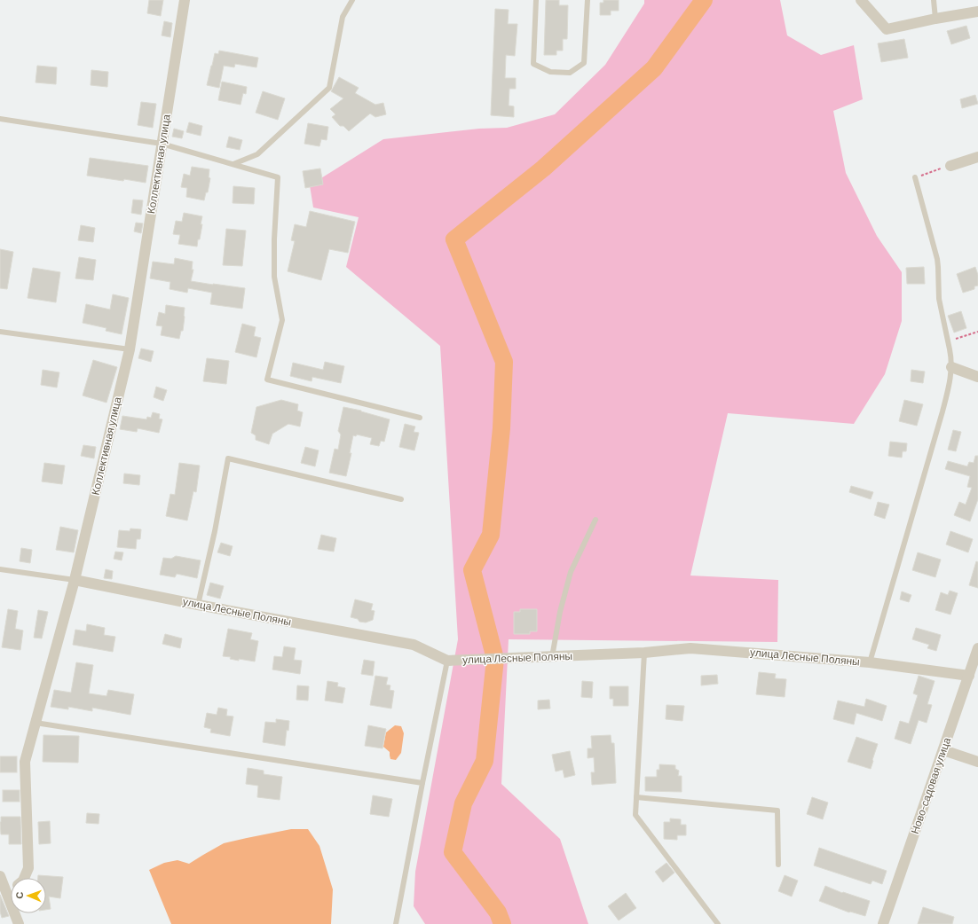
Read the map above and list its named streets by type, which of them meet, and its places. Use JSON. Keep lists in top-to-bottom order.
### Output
{
  "streets": {
    "street": ["Коллективная улица", "улица Лесные Поляны", "Ново-садовая улица"]
  },
  "crossings": [
    ["Коллективная улица", "улица Лесные Поляны"],
    ["улица Лесные Поляны", "Ново-садовая улица"]
  ],
  "north": "left"
}
